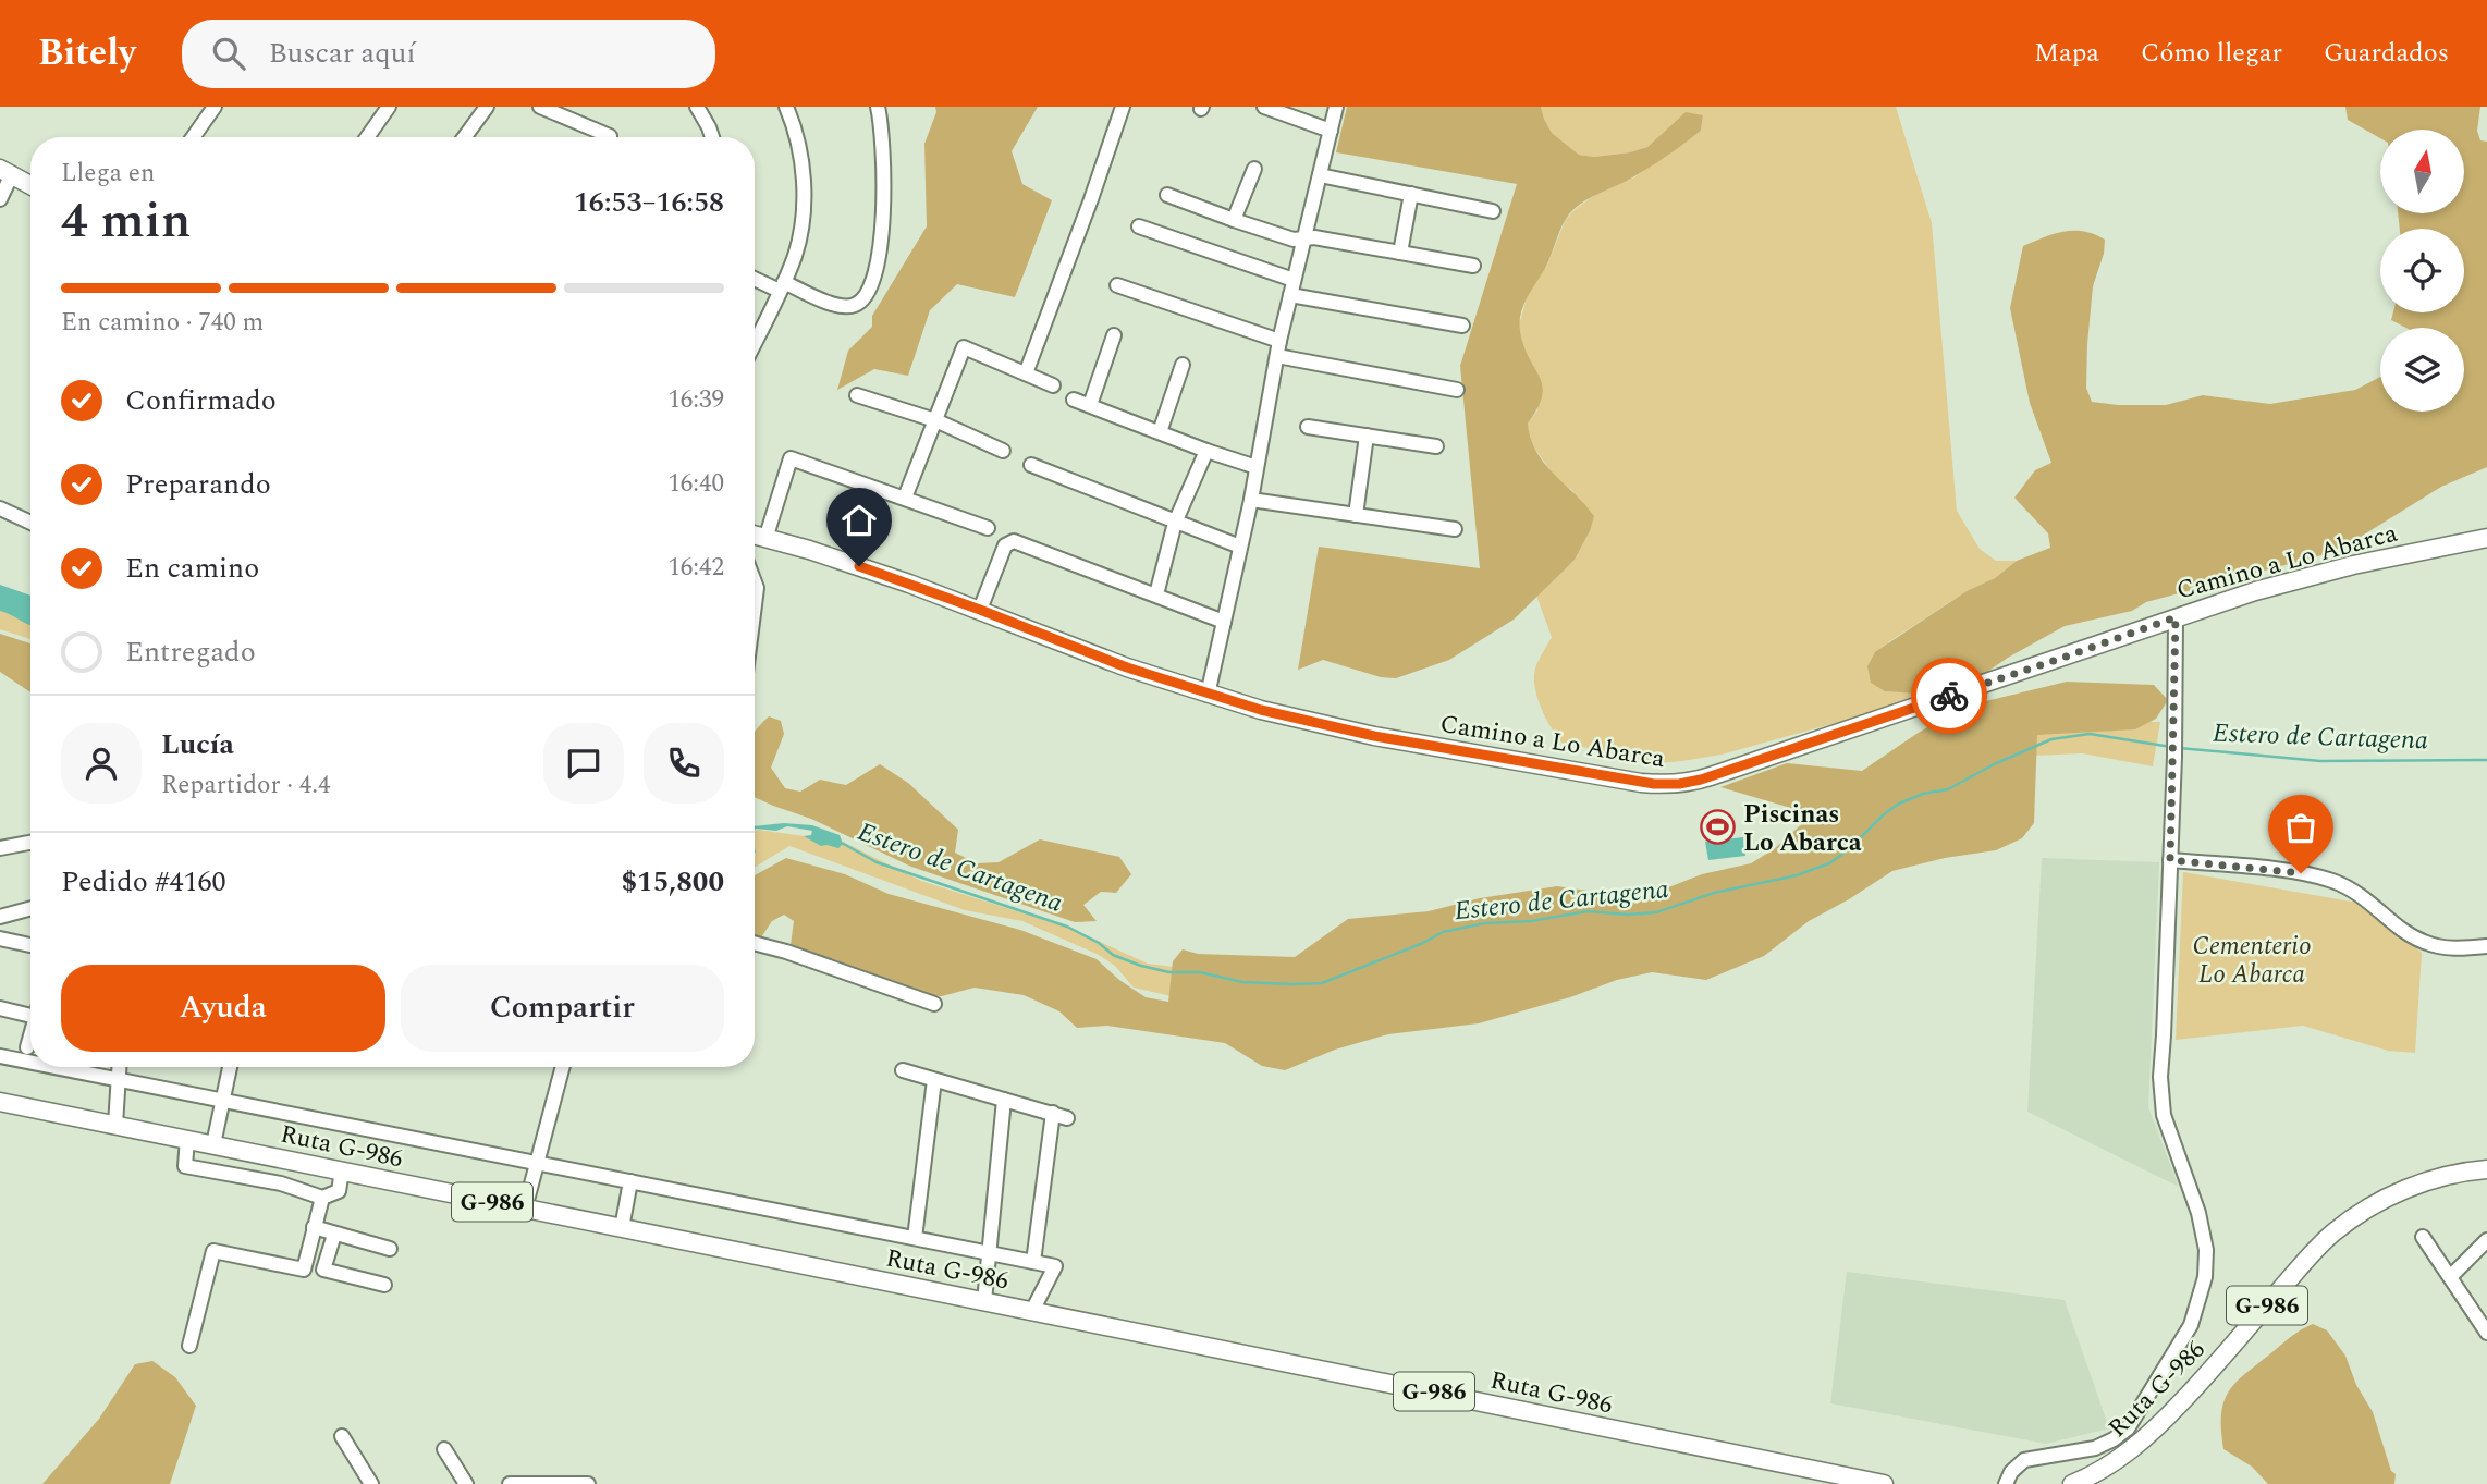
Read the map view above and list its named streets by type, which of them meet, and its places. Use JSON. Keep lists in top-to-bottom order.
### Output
{
  "streets": {
    "main road": ["Camino a Lo Abarca", "Ruta G-986", "G-986"]
  },
  "water": ["Estero de Cartagena"],
  "parks": ["Cementerio Lo Abarca"],
  "places": {
    "sports": ["Piscinas Lo Abarca"]
  },
  "north": "top",
  "page": {
    "header": "Bitely",
    "search": "Buscar aquí",
    "nav": ["Mapa", "Cómo llegar", "Guardados"],
    "heading": ["4 min", "Llega en", "16:53–16:58"],
    "panel": [
      "Lucía",
      "Repartidor · 4.4",
      "Pedido #4160",
      "$15,800"
    ],
    "bar": "En camino · 740 m",
    "list": [
      ["Confirmado", "16:39"],
      ["Preparando", "16:40"],
      ["En camino", "16:42"],
      "Entregado"
    ],
    "buttons": ["Ayuda", "Compartir"]
  }
}
